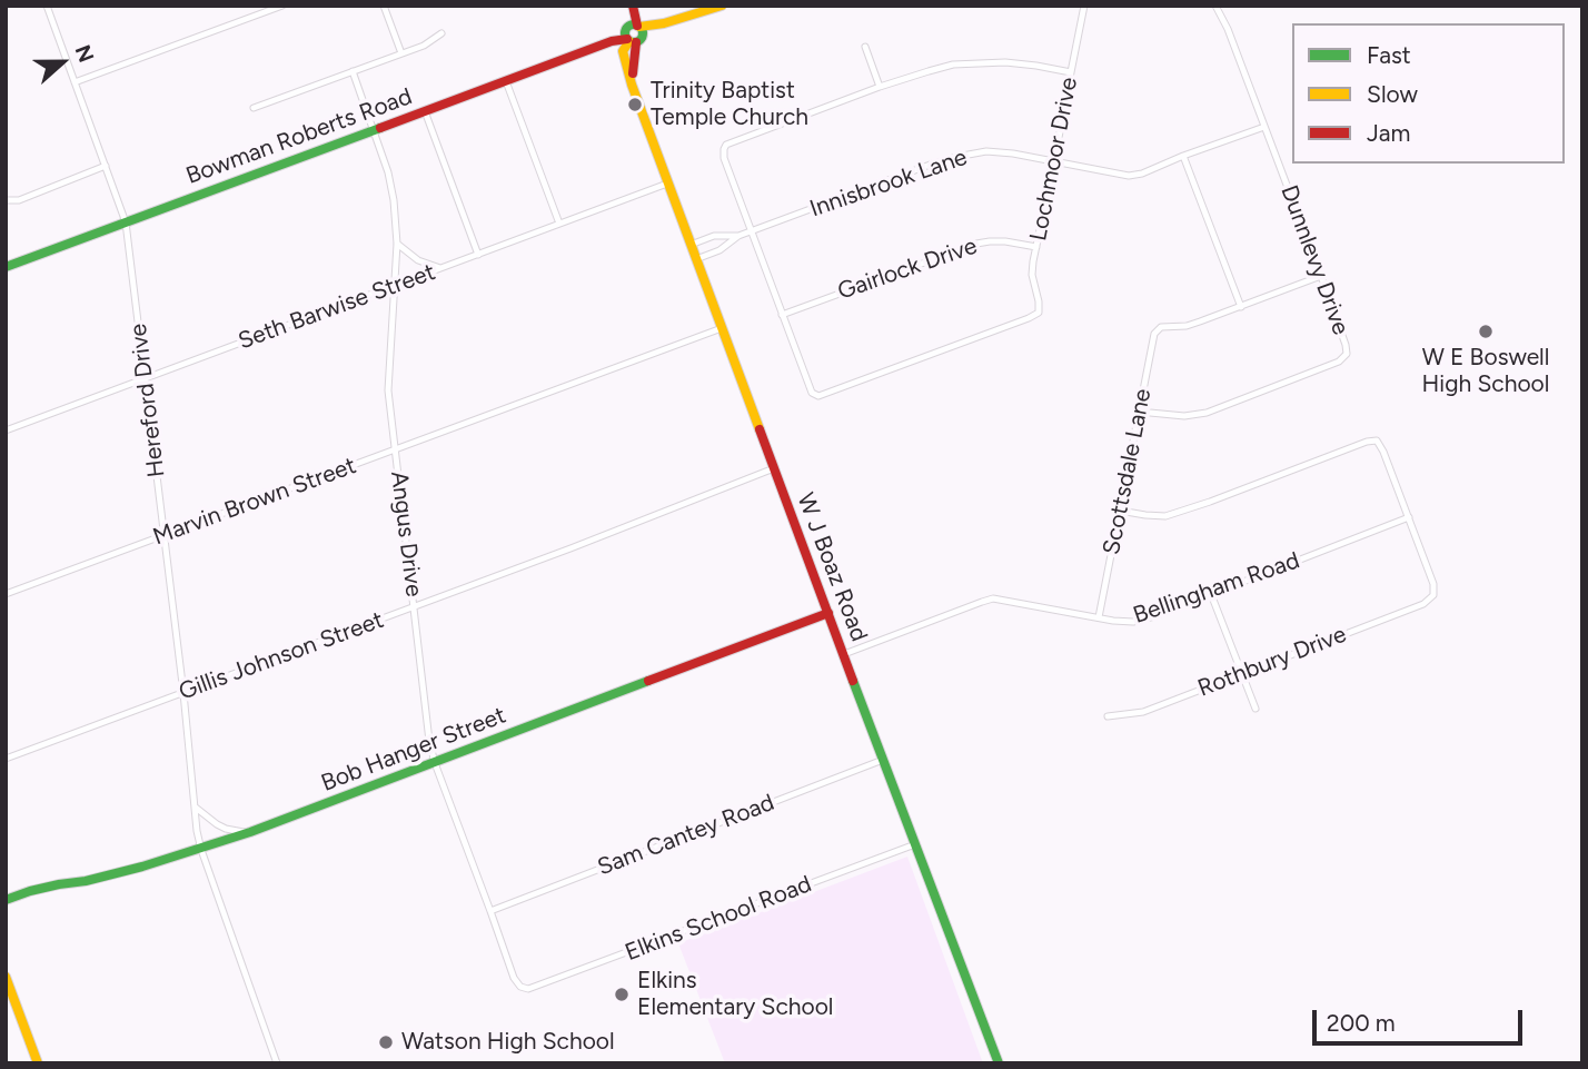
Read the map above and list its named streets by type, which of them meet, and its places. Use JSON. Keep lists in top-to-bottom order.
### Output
{
  "streets": {
    "street": [
      "Bowman Roberts Road",
      "Lochmoor Drive",
      "Innisbrook Lane",
      "Dunnlevy Drive",
      "Gairlock Drive",
      "Seth Barwise Street",
      "Hereford Drive",
      "Scottsdale Lane",
      "Marvin Brown Street",
      "Angus Drive",
      "W J Boaz Road",
      "Bellingham Road",
      "Gillis Johnson Street",
      "Rothbury Drive",
      "Bob Hanger Street",
      "Sam Cantey Road",
      "Elkins School Road"
    ]
  },
  "crossings": [
    ["Bowman Roberts Road", "Hereford Drive"],
    ["Bowman Roberts Road", "Angus Drive"],
    ["Bowman Roberts Road", "W J Boaz Road"],
    ["Lochmoor Drive", "Innisbrook Lane"],
    ["Lochmoor Drive", "Gairlock Drive"],
    ["Innisbrook Lane", "Dunnlevy Drive"],
    ["Innisbrook Lane", "W J Boaz Road"],
    ["Dunnlevy Drive", "Scottsdale Lane"],
    ["Seth Barwise Street", "Hereford Drive"],
    ["Seth Barwise Street", "Angus Drive"],
    ["Seth Barwise Street", "W J Boaz Road"],
    ["Hereford Drive", "Marvin Brown Street"],
    ["Hereford Drive", "Gillis Johnson Street"],
    ["Hereford Drive", "Bob Hanger Street"],
    ["Scottsdale Lane", "Bellingham Road"],
    ["Marvin Brown Street", "Angus Drive"],
    ["Marvin Brown Street", "W J Boaz Road"],
    ["Angus Drive", "Gillis Johnson Street"],
    ["Angus Drive", "Bob Hanger Street"],
    ["Angus Drive", "Sam Cantey Road"],
    ["Angus Drive", "Elkins School Road"],
    ["W J Boaz Road", "Bellingham Road"],
    ["W J Boaz Road", "Gillis Johnson Street"],
    ["W J Boaz Road", "Bob Hanger Street"],
    ["W J Boaz Road", "Sam Cantey Road"],
    ["W J Boaz Road", "Elkins School Road"],
    ["Bellingham Road", "Rothbury Drive"]
  ],
  "places": [
    "Trinity Baptist Temple Church",
    "W E Boswell High School",
    "Elkins Elementary School",
    "Watson High School"
  ],
  "legend": ["Fast", "Slow", "Jam"],
  "scale_bar": "200 m",
  "north": "right"
}
